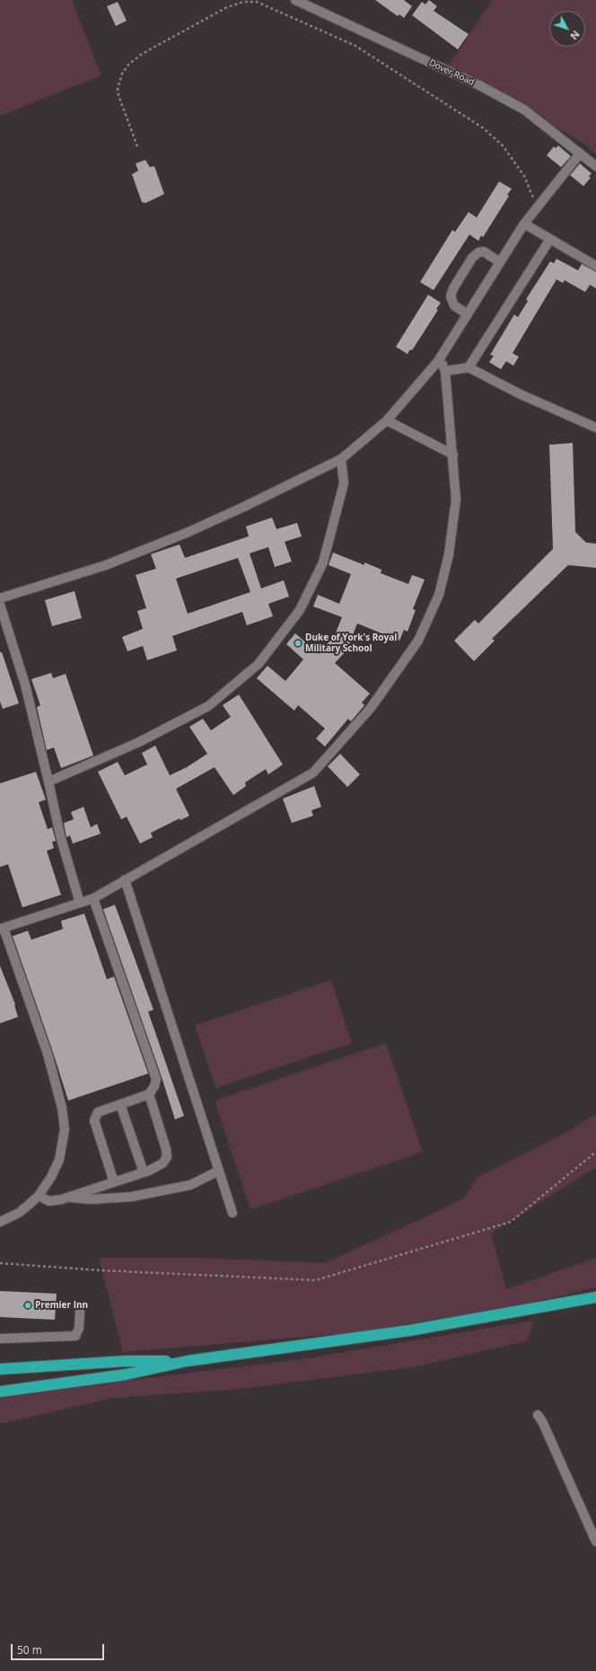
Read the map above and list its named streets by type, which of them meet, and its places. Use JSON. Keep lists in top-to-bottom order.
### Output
{
  "streets": {
    "street": ["Dover Road"]
  },
  "places": ["Duke of York's Royal Military School", "Premier Inn"],
  "scale_bar": "50 m",
  "north": "bottom right"
}
